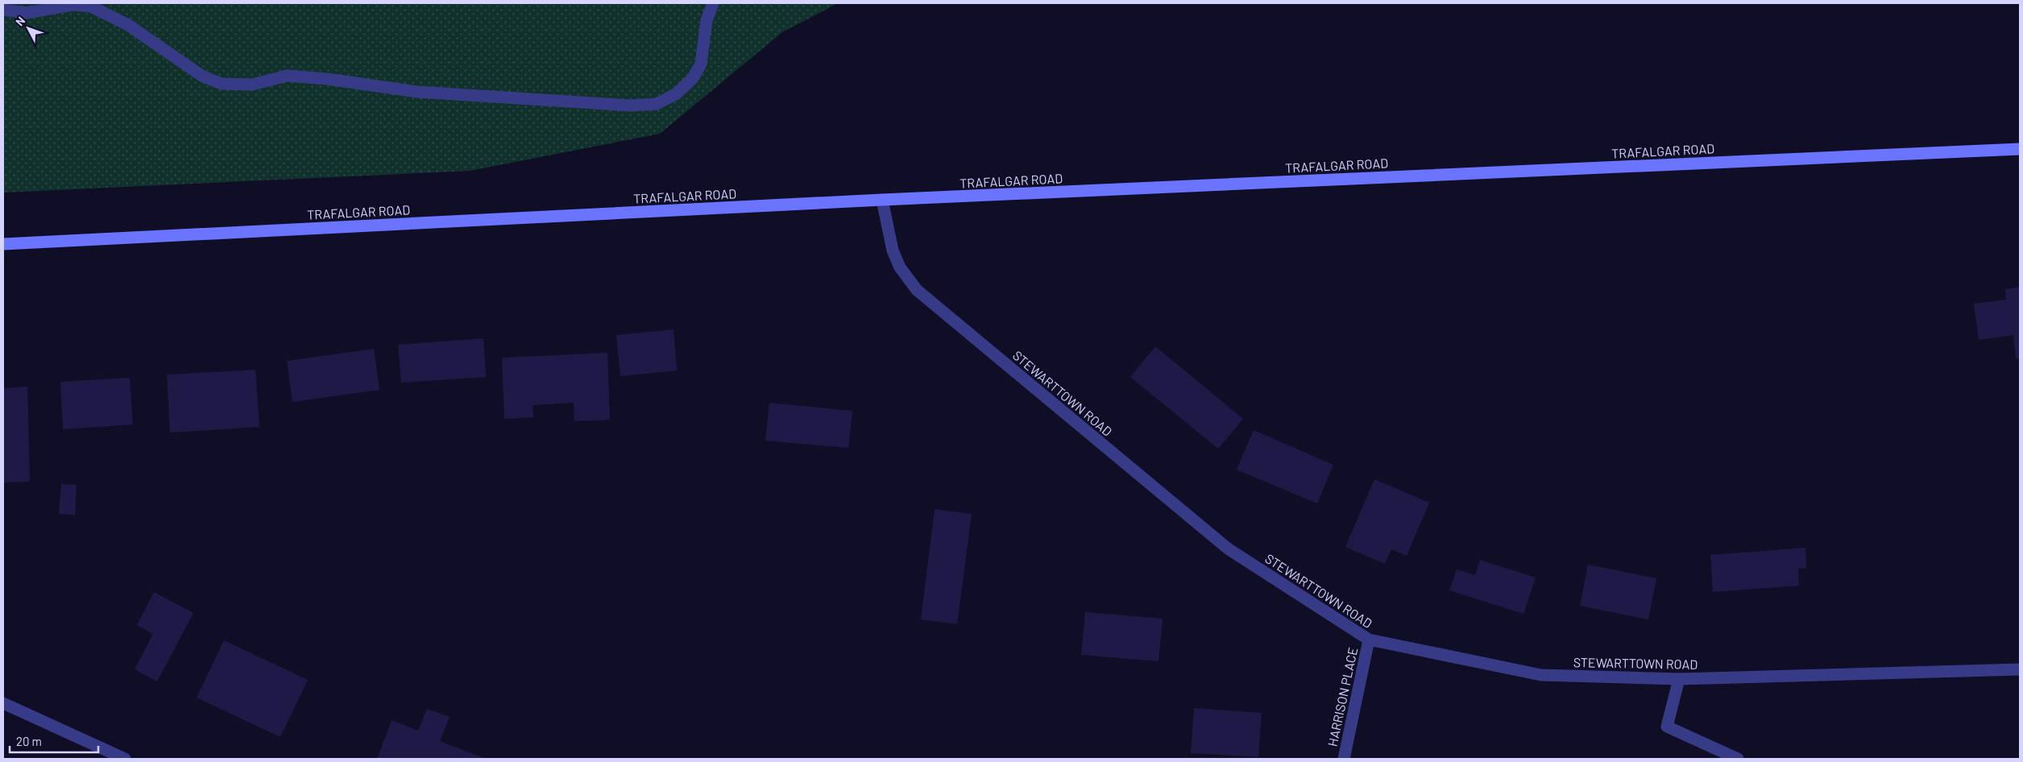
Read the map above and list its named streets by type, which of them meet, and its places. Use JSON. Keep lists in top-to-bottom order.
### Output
{
  "streets": {
    "main road": ["TRAFALGAR ROAD"],
    "street": ["STEWARTTOWN ROAD", "HARRISON PLACE"]
  },
  "crossings": [
    ["TRAFALGAR ROAD", "STEWARTTOWN ROAD"],
    ["STEWARTTOWN ROAD", "HARRISON PLACE"]
  ],
  "scale_bar": "20 m",
  "north": "top left"
}
